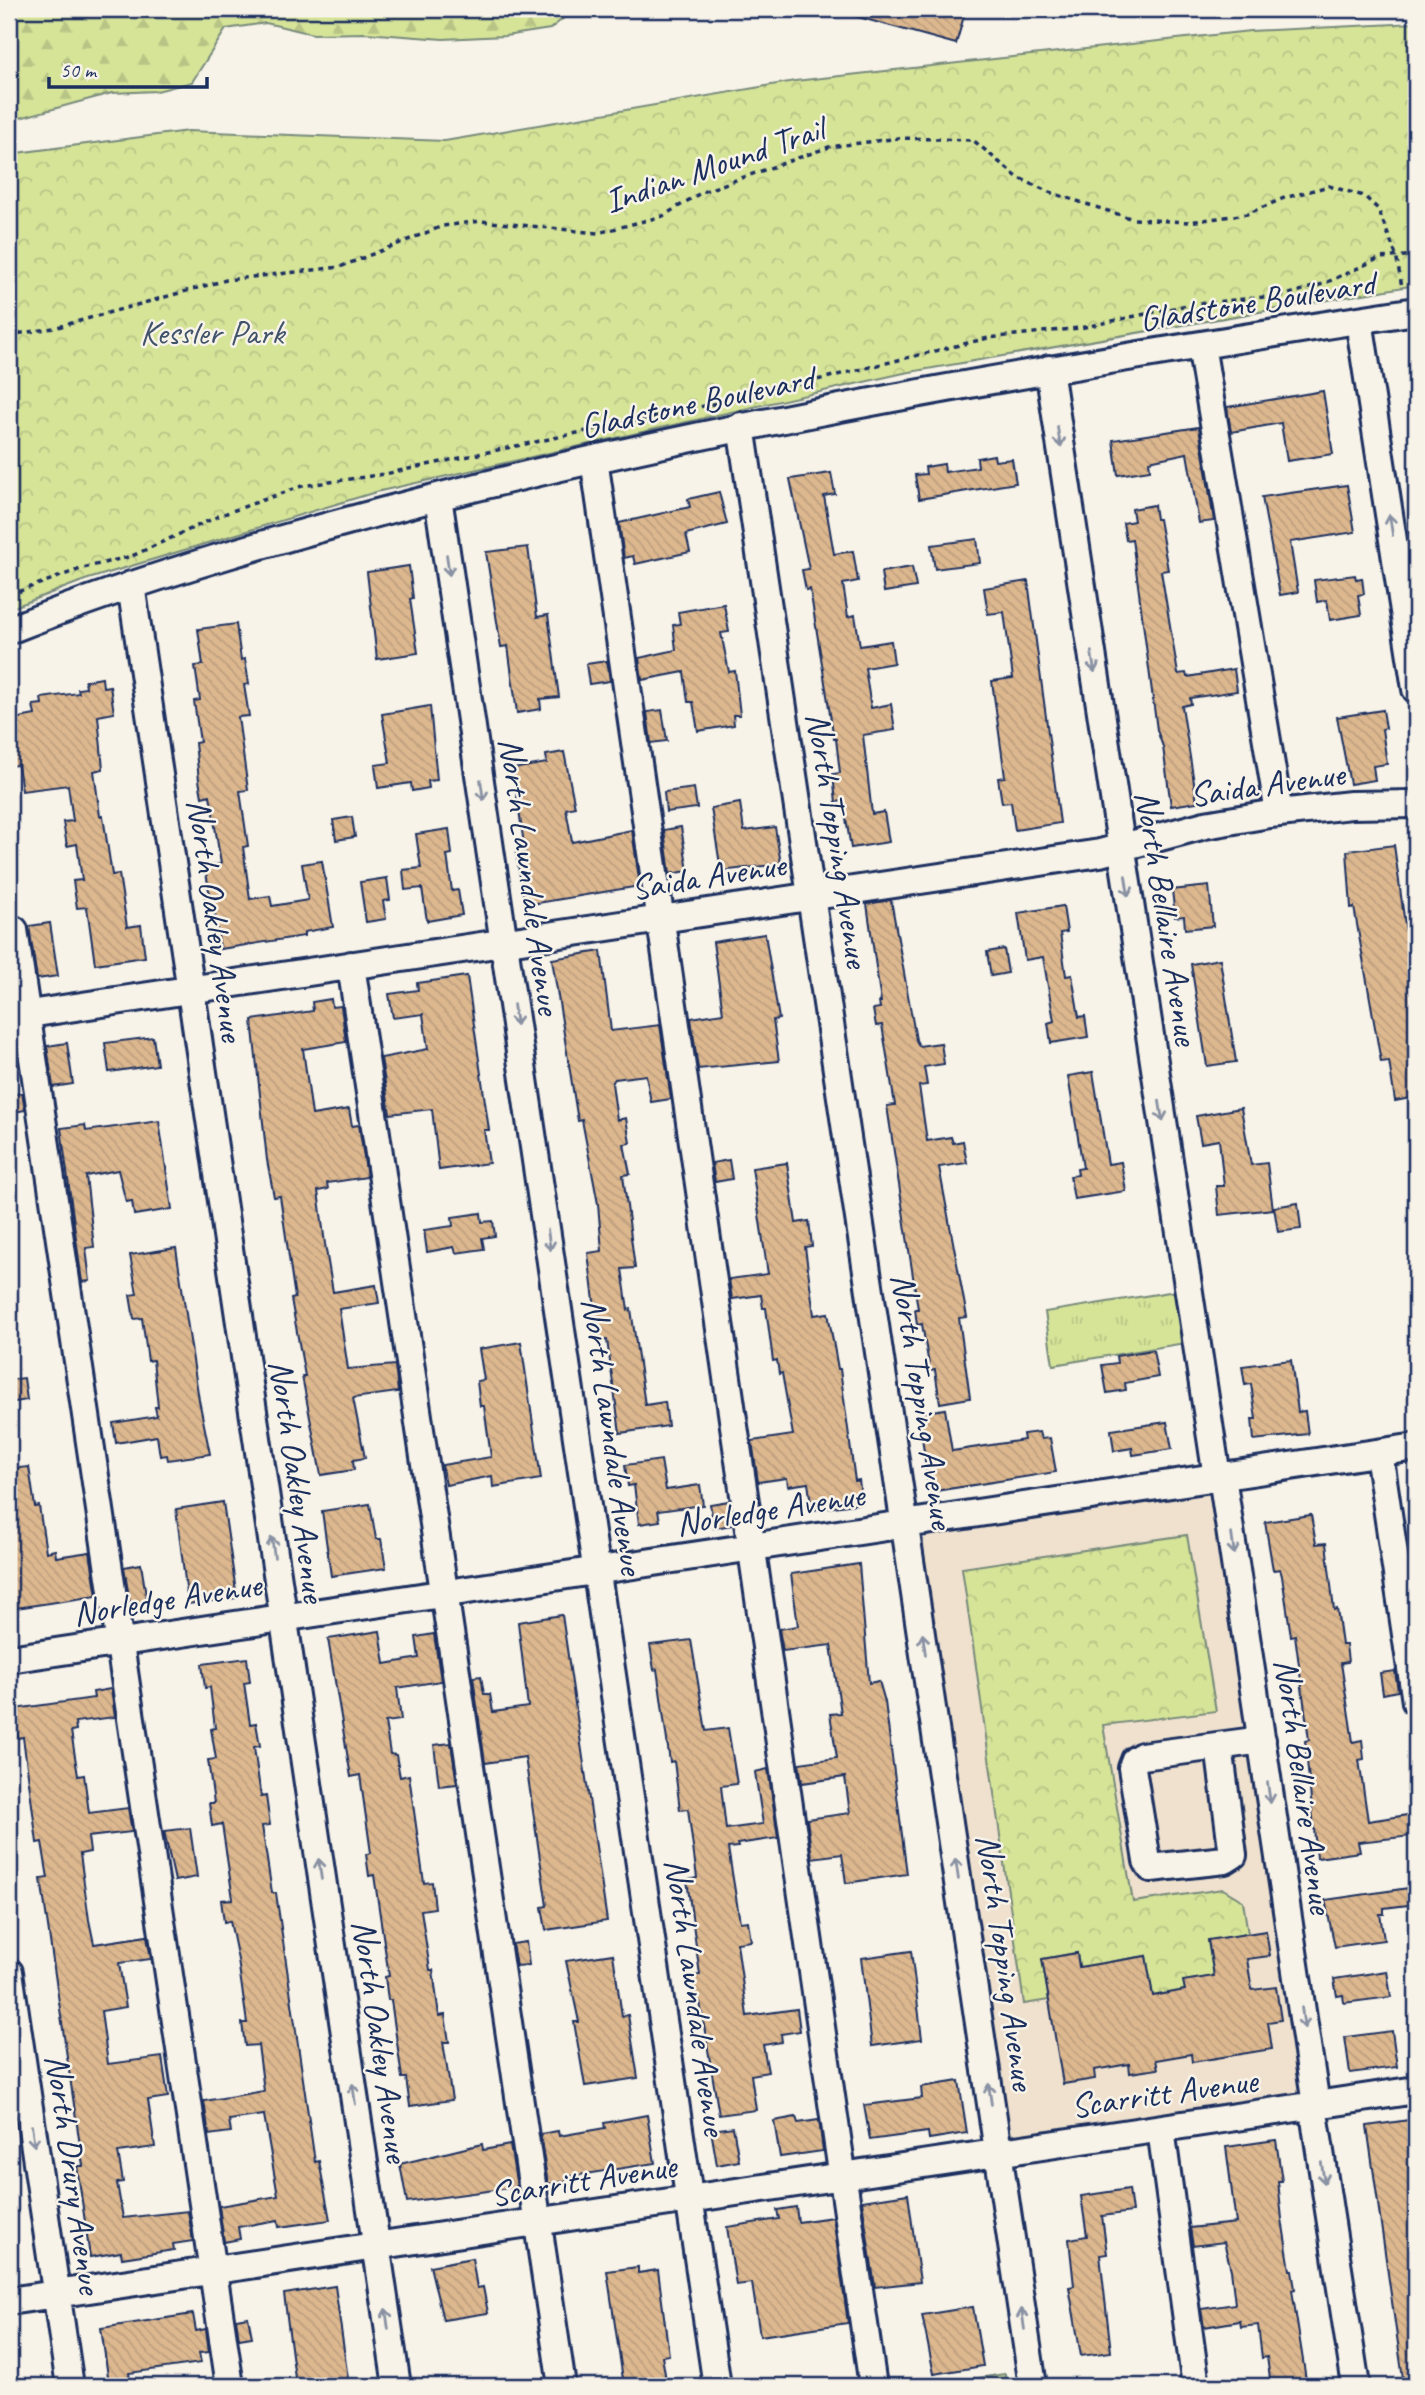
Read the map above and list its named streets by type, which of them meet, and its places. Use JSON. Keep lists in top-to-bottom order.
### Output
{
  "streets": {
    "street": [
      "Gladstone Boulevard",
      "Saida Avenue",
      "North Topping Avenue",
      "North Lawndale Avenue",
      "North Bellaire Avenue",
      "North Oakley Avenue",
      "Norledge Avenue",
      "Scarritt Avenue",
      "North Drury Avenue"
    ],
    "path": ["Indian Mound Trail"]
  },
  "crossings": [
    ["Gladstone Boulevard", "North Topping Avenue"],
    ["Gladstone Boulevard", "North Lawndale Avenue"],
    ["Gladstone Boulevard", "North Bellaire Avenue"],
    ["Gladstone Boulevard", "North Oakley Avenue"],
    ["Saida Avenue", "North Topping Avenue"],
    ["Saida Avenue", "North Lawndale Avenue"],
    ["Saida Avenue", "North Bellaire Avenue"],
    ["Saida Avenue", "North Oakley Avenue"],
    ["North Topping Avenue", "Norledge Avenue"],
    ["North Topping Avenue", "Scarritt Avenue"],
    ["North Lawndale Avenue", "Norledge Avenue"],
    ["North Lawndale Avenue", "Scarritt Avenue"],
    ["North Bellaire Avenue", "Norledge Avenue"],
    ["North Bellaire Avenue", "Scarritt Avenue"],
    ["North Oakley Avenue", "Norledge Avenue"],
    ["North Oakley Avenue", "Scarritt Avenue"],
    ["Scarritt Avenue", "North Drury Avenue"]
  ],
  "parks": ["Kessler Park"],
  "scale_bar": "50 m"
}
